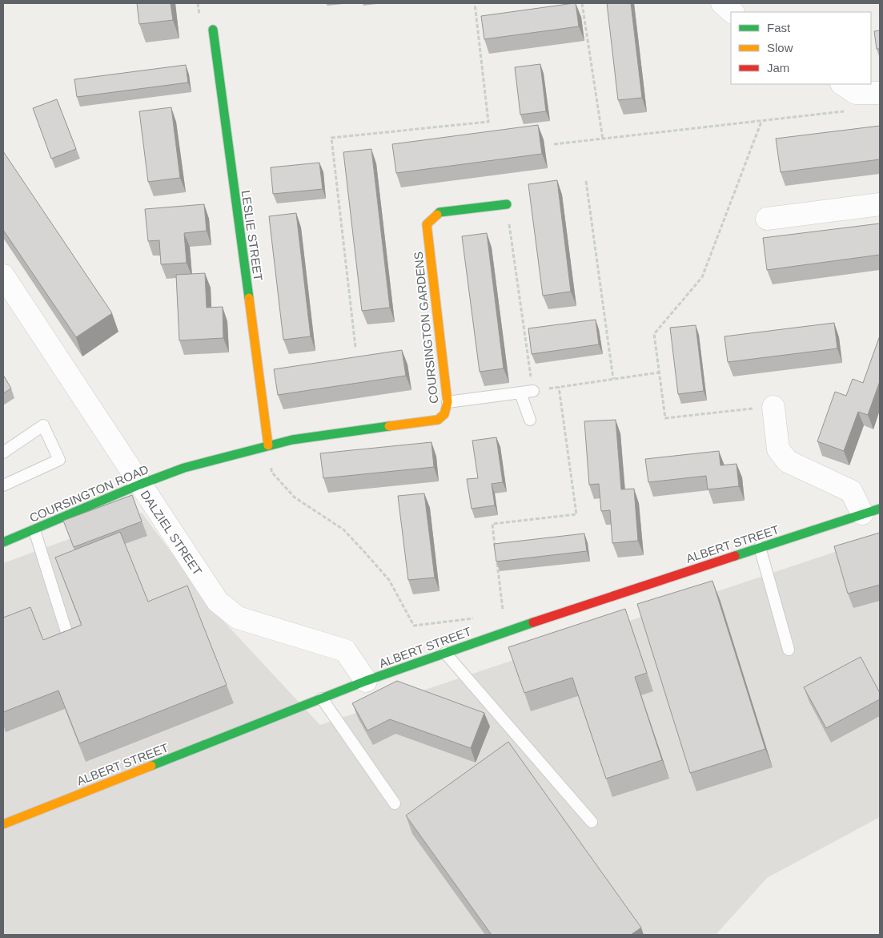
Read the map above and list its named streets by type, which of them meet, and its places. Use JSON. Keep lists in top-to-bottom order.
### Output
{
  "streets": {
    "street": [
      "LESLIE STREET",
      "COURSINGTON GARDENS",
      "COURSINGTON ROAD",
      "DALZIEL STREET",
      "ALBERT STREET"
    ]
  },
  "crossings": [
    ["LESLIE STREET", "COURSINGTON GARDENS"],
    ["COURSINGTON GARDENS", "COURSINGTON ROAD"],
    ["COURSINGTON ROAD", "DALZIEL STREET"],
    ["DALZIEL STREET", "ALBERT STREET"]
  ],
  "legend": ["Fast", "Slow", "Jam"]
}
